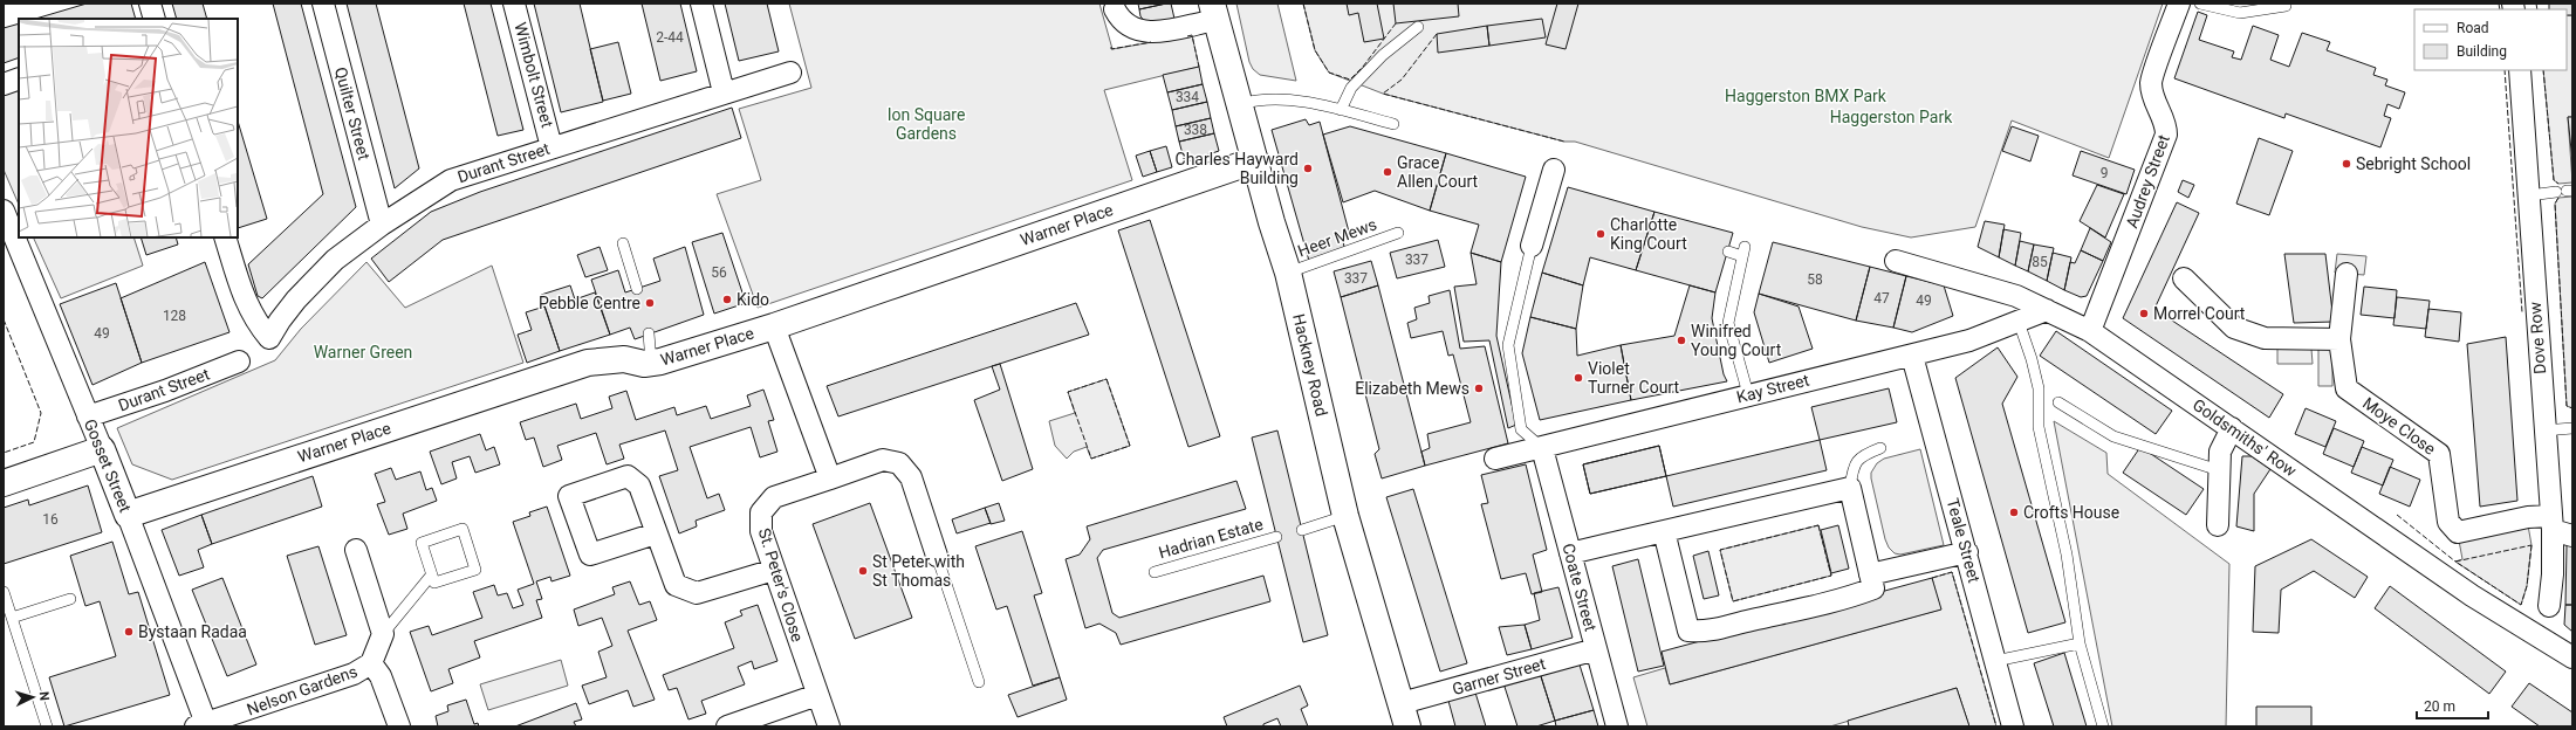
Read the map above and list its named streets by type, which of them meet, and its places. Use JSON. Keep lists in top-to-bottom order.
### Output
{
  "streets": {
    "main road": ["Warner Place", "Hackney Road", "Gosset Street"],
    "street": [
      "Wimbolt Street",
      "Quilter Street",
      "Durant Street",
      "Audrey Street",
      "Dove Row",
      "Kay Street",
      "Moye Close",
      "Goldsmiths' Row",
      "Teale Street",
      "St. Peter's Close",
      "Coate Street",
      "Garner Street",
      "Nelson Gardens"
    ],
    "lane": ["Heer Mews", "Hadrian Estate"]
  },
  "crossings": [
    ["Wimbolt Street", "Durant Street"],
    ["Quilter Street", "Durant Street"],
    ["Durant Street", "Gosset Street"],
    ["Audrey Street", "Goldsmiths' Row"],
    ["Warner Place", "Hackney Road"],
    ["Warner Place", "Gosset Street"],
    ["Heer Mews", "Hackney Road"],
    ["Dove Row", "Moye Close"],
    ["Hackney Road", "Garner Street"],
    ["Kay Street", "Goldsmiths' Row"],
    ["Kay Street", "Teale Street"],
    ["Kay Street", "Coate Street"],
    ["Gosset Street", "Nelson Gardens"],
    ["Coate Street", "Garner Street"]
  ],
  "parks": [
    "Haggerston BMX Park",
    "Ion Square Gardens",
    "Haggerston Park",
    "Warner Green"
  ],
  "places": [
    "Sebright School",
    "Charles Hayward Building",
    "Grace Allen Court",
    "Charlotte King Court",
    "Kido",
    "Pebble Centre",
    "Morrel Court",
    "Winifred Young Court",
    "Violet Turner Court",
    "Elizabeth Mews",
    "Crofts House",
    "St Peter with St Thomas",
    "Bystaan Radaa"
  ],
  "house_numbers": [
    "2-44",
    "334",
    "338",
    "9",
    "337",
    "85",
    "56",
    "337",
    "58",
    "47",
    "49",
    "128",
    "49",
    "16"
  ],
  "legend": ["Road", "Building"],
  "scale_bar": "20 m",
  "north": "right"
}
